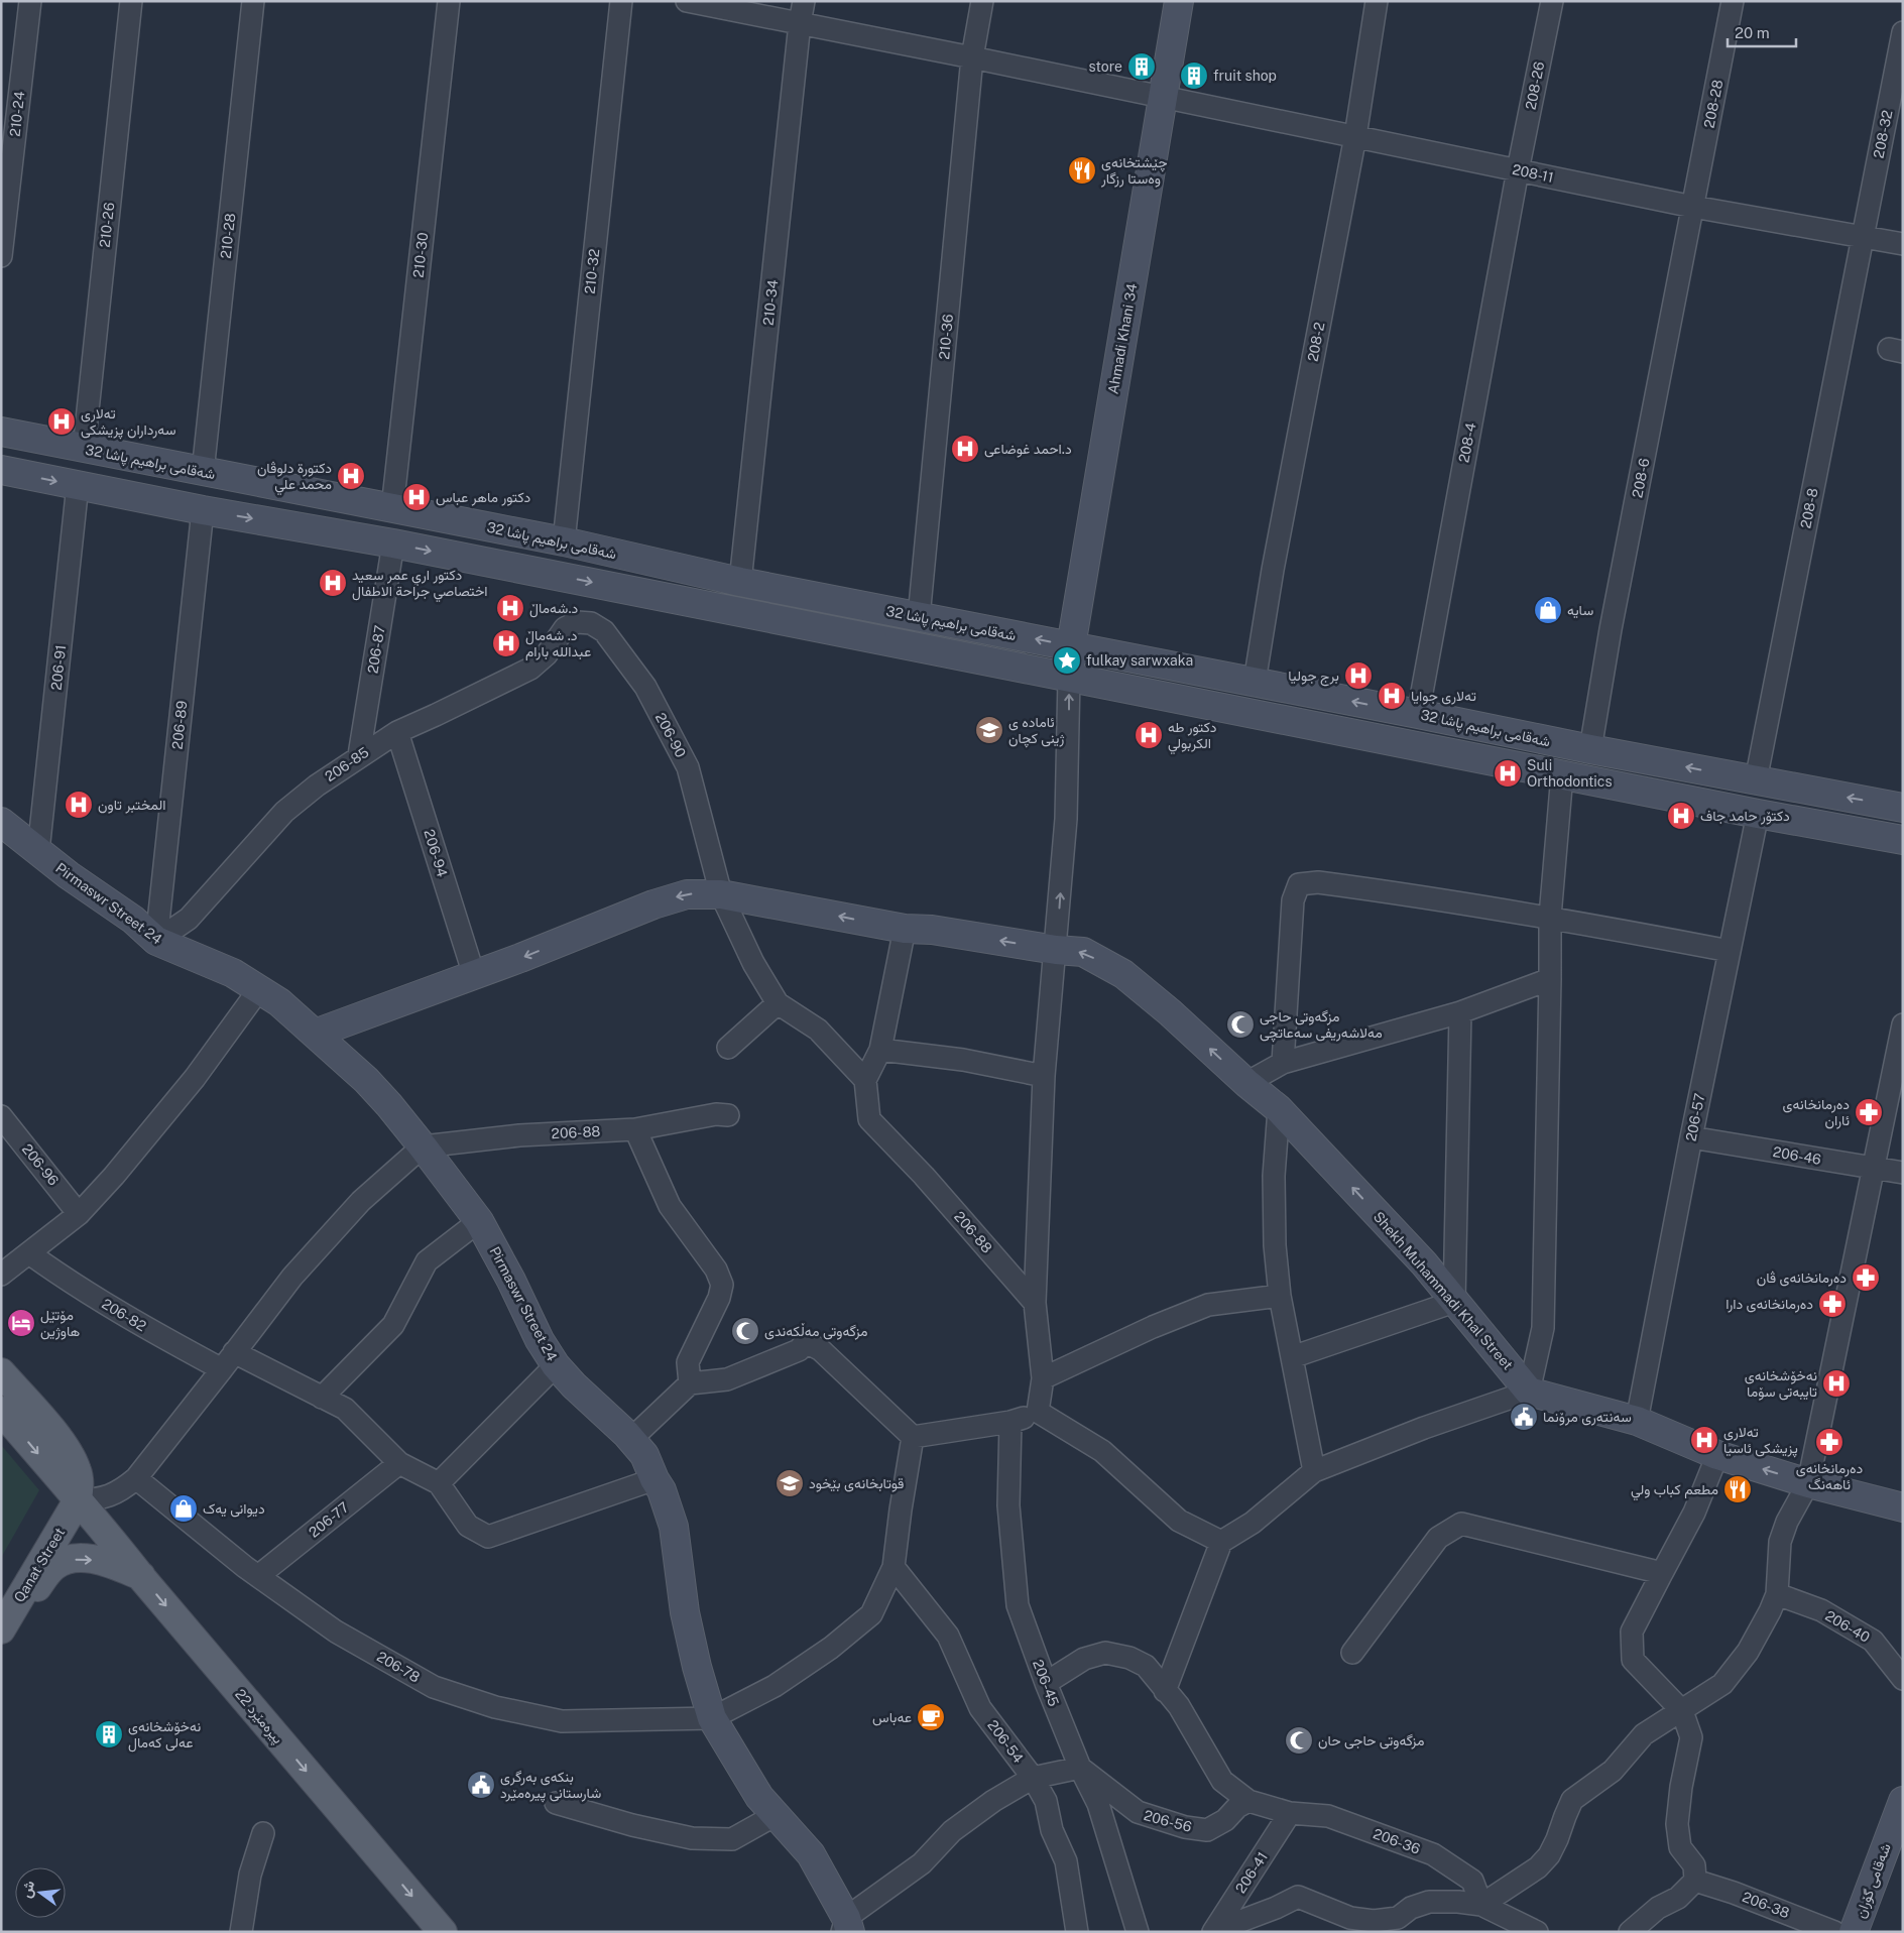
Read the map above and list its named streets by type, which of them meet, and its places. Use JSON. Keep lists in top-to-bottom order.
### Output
{
  "streets": {
    "main road": [
      "Ahmadi Khani 34",
      "شەقامی براهیم پاشا 32",
      "Pirmaswr Street 24",
      "Shekh Muhammadi Khal Street",
      "Qanat Street",
      "22 پیرەمێرد",
      "شەقامی گۆران"
    ],
    "street": [
      "208-26",
      "208-28",
      "210-24",
      "208-32",
      "208-11",
      "210-26",
      "210-28",
      "210-30",
      "210-32",
      "210-34",
      "210-36",
      "208-2",
      "208-4",
      "208-6",
      "208-8",
      "206-87",
      "206-91",
      "206-89",
      "206-90",
      "206-85",
      "206-94",
      "206-57",
      "206-88",
      "206-46",
      "206-96",
      "206-82",
      "206-77",
      "206-40",
      "206-78",
      "206-45",
      "206-54",
      "206-56",
      "206-36",
      "206-41",
      "206-38"
    ]
  },
  "crossings": [
    ["208-26", "208-11"],
    ["208-26", "208-4"],
    ["208-28", "208-11"],
    ["208-28", "208-6"],
    ["208-32", "208-11"],
    ["208-32", "208-8"],
    ["208-11", "Ahmadi Khani 34"],
    ["208-11", "208-2"],
    ["208-11", "208-4"],
    ["208-11", "208-6"],
    ["208-11", "208-8"],
    ["210-26", "شەقامی براهیم پاشا 32"],
    ["210-28", "شەقامی براهیم پاشا 32"],
    ["210-30", "شەقامی براهیم پاشا 32"],
    ["210-32", "شەقامی براهیم پاشا 32"],
    ["210-34", "شەقامی براهیم پاشا 32"],
    ["210-36", "شەقامی براهیم پاشا 32"],
    ["Ahmadi Khani 34", "شەقامی براهیم پاشا 32"],
    ["208-2", "شەقامی براهیم پاشا 32"],
    ["208-4", "شەقامی براهیم پاشا 32"],
    ["شەقامی براهیم پاشا 32", "208-6"],
    ["شەقامی براهیم پاشا 32", "208-8"],
    ["206-87", "206-85"],
    ["206-91", "Pirmaswr Street 24"],
    ["206-89", "206-85"],
    ["206-89", "Pirmaswr Street 24"],
    ["206-90", "206-85"],
    ["206-90", "Shekh Muhammadi Khal Street"],
    ["206-85", "206-94"],
    ["206-85", "Pirmaswr Street 24"],
    ["206-94", "Shekh Muhammadi Khal Street"],
    ["Pirmaswr Street 24", "206-88"],
    ["Pirmaswr Street 24", "Shekh Muhammadi Khal Street"],
    ["Pirmaswr Street 24", "206-78"],
    ["206-57", "206-46"],
    ["206-77", "206-78"],
    ["Qanat Street", "22 پیرەمێرد"],
    ["206-45", "206-56"],
    ["206-36", "206-41"]
  ],
  "one_way": ["Shekh Muhammadi Khal Street", "22 پیرەمێرد"],
  "places": {
    "building": ["store", "fruit shop", "نەخۆشخانەی عەلی کەمال"],
    "restaurant": ["چێشتخانەی وەستا رزگار", "مطعم كباب ولي"],
    "hospital": [
      "تەلاری سەرداران پزیشکی",
      "د.احمد غوضاعی",
      "دكتورة دلوڤان محمد علي",
      "دكتور ماهر عباس",
      "دكتور اري عمر سعيد اختصاصي جراحة الاطفال",
      "د.شەماڵ",
      "د. شەماڵ عبداللە بارام",
      "برج جوليا",
      "تەلاری جوایا",
      "دكتور طه الكربولي",
      "Suli Orthodontics",
      "المختبر تاون",
      "دکتۆر حامد جاف",
      "نەخۆشخانەی تایبەتی سۆما",
      "تەلاری پزیشکی ئاسیا"
    ],
    "shop": ["سایە", "دیوانی یەک"],
    "place": ["fulkay sarwxaka"],
    "school or university": ["ئاماده ى ژينى كچان", "قوتابخانەی بێخود"],
    "mosque": ["مزگەوتی حاجی مەلاشەریفی سەعاتچی", "مزگەوتی مەڵکەندی", "مزگەوتی حاجی حان"],
    "pharmacy": [
      "دەرمانخانەی ئاران",
      "دەرمانخانەی ڤان",
      "دەرمانخانەی دارا",
      "دەرمانخانەی ئاهەنگ"
    ],
    "hotel": ["مۆتێل هاوژین"],
    "public building": ["سەنتەری مرۆنما", "بنکەی بەرگری شارستانی پیرەمێرد"],
    "cafe": ["عەباس"]
  },
  "scale_bar": "20 m",
  "north": "left"
}
